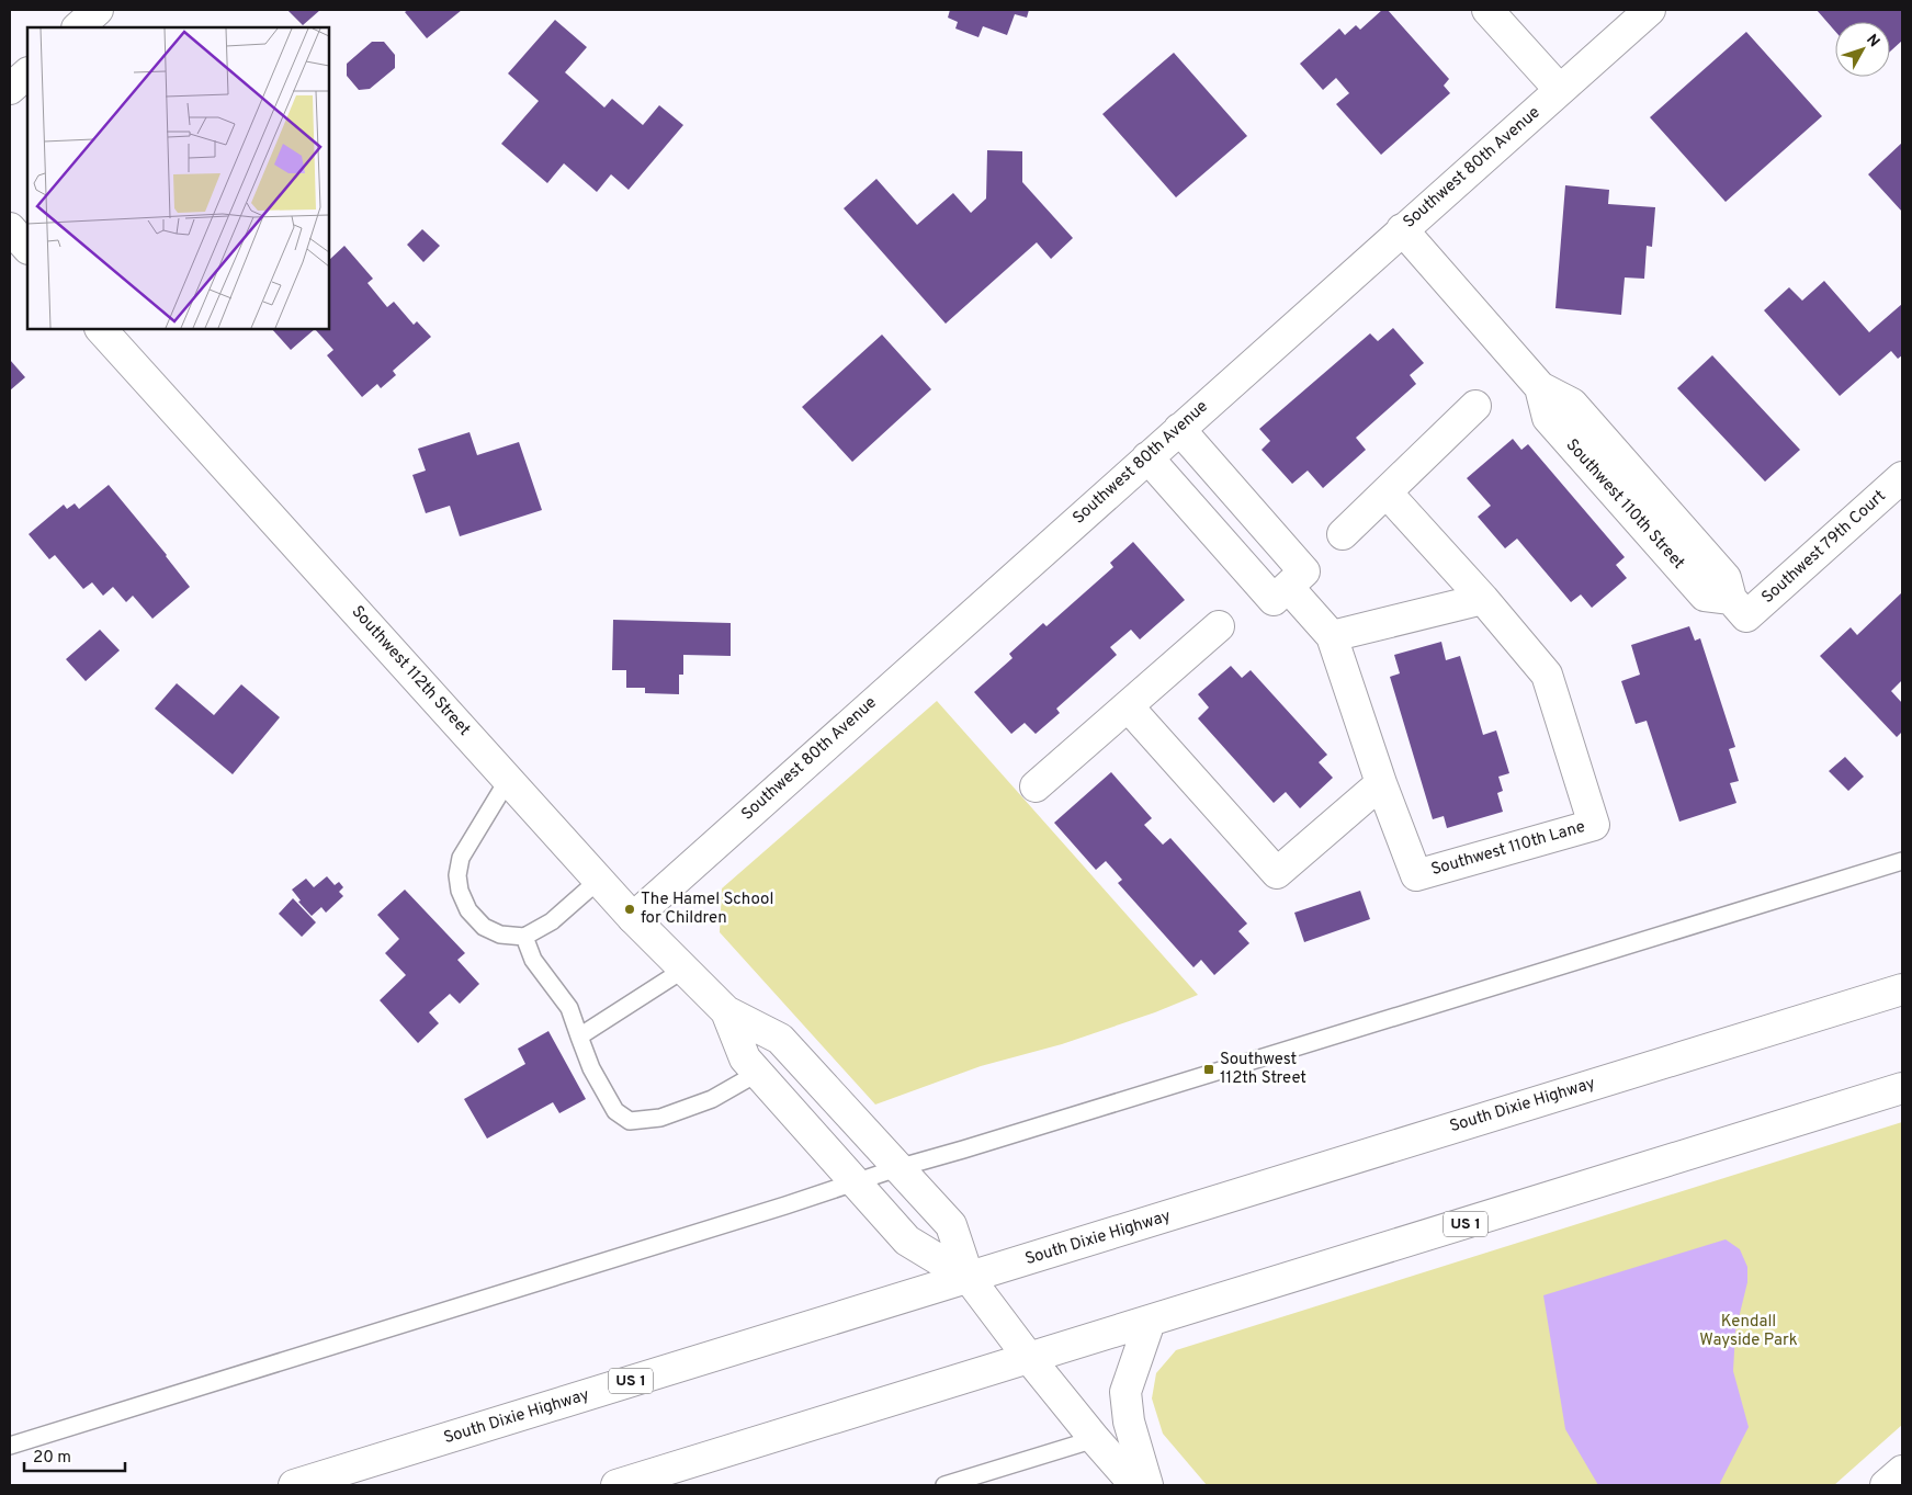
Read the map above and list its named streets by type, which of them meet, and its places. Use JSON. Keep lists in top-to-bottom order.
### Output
{
  "streets": {
    "main road": [
      "Southwest 80th Avenue",
      "Southwest 110th Street",
      "Southwest 79th Court",
      "Southwest 112th Street",
      "Southwest 110th Lane",
      "South Dixie Highway",
      "US 1"
    ]
  },
  "crossings": [
    ["Southwest 80th Avenue", "Southwest 110th Street"],
    ["Southwest 80th Avenue", "Southwest 112th Street"],
    ["Southwest 110th Street", "Southwest 79th Court"],
    ["Southwest 112th Street", "South Dixie Highway"],
    ["Southwest 112th Street", "US 1"]
  ],
  "parks": ["Kendall Wayside Park"],
  "places": {
    "other": ["The Hamel School for Children"],
    "transit": ["Southwest 112th Street"]
  },
  "scale_bar": "20 m",
  "north": "top right"
}
